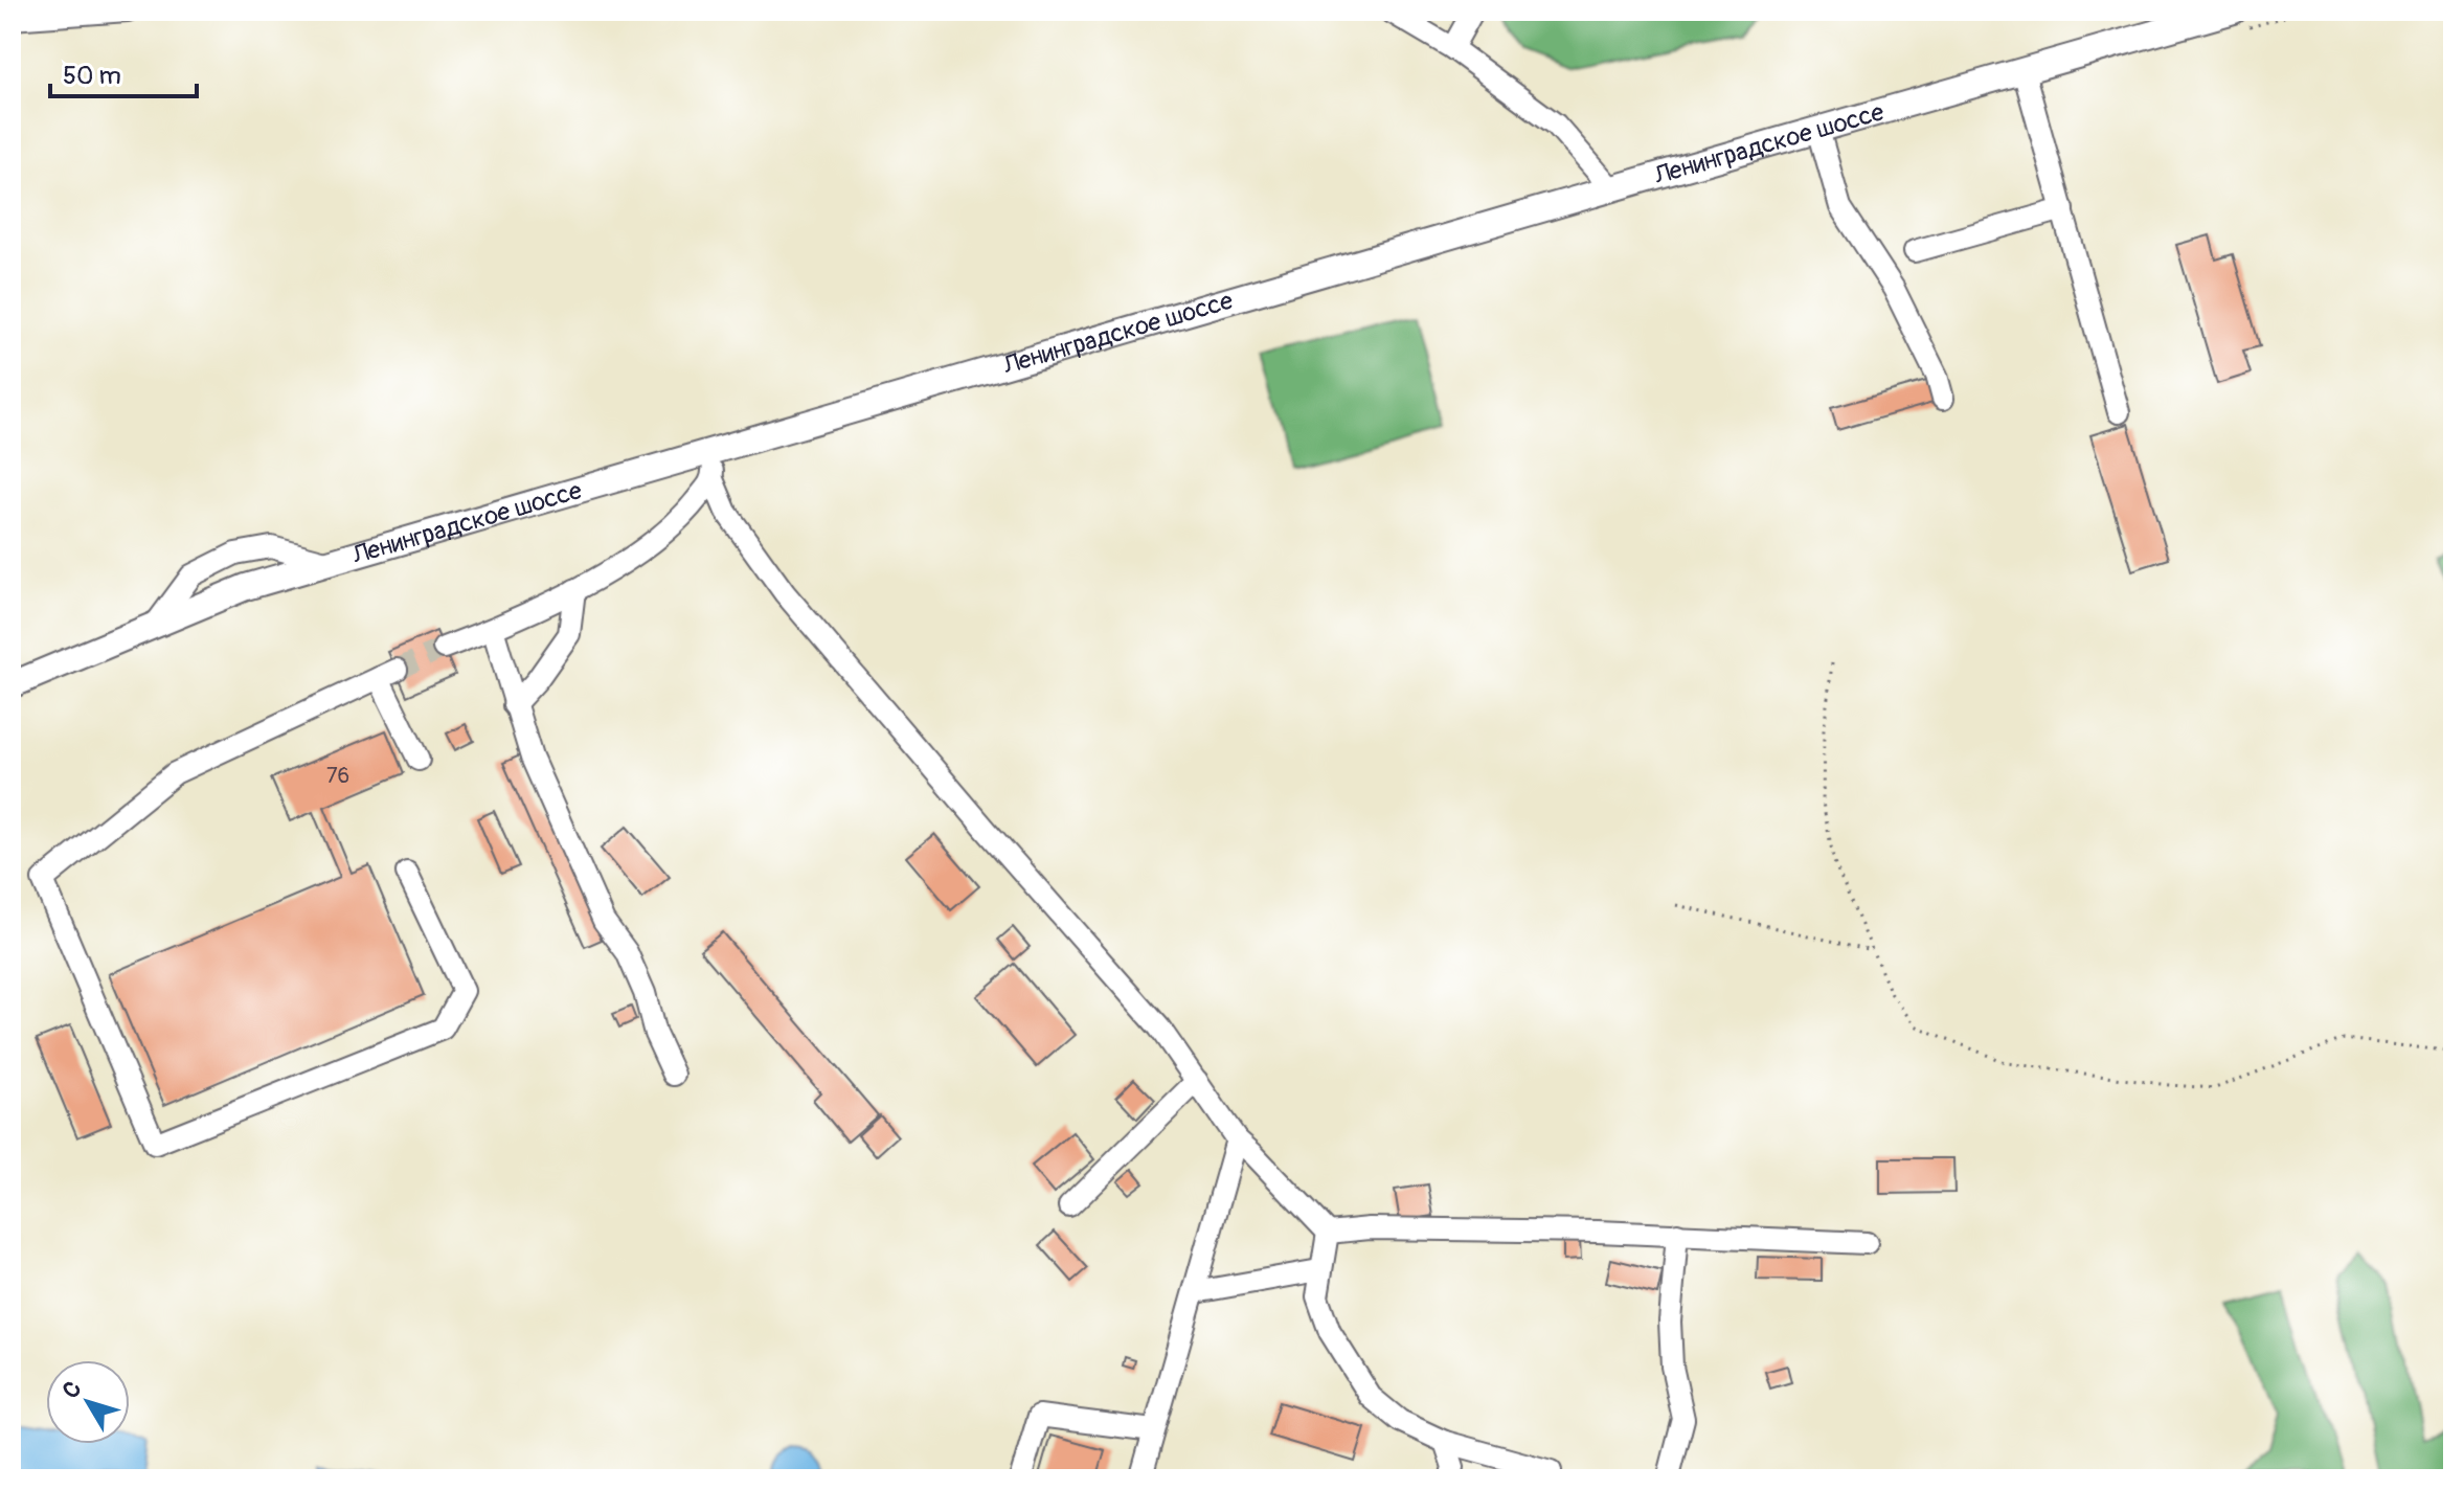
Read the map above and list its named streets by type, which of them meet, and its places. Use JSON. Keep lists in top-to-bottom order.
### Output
{
  "streets": {
    "main road": ["Ленинградское шоссе"]
  },
  "house_numbers": ["76"],
  "scale_bar": "50 m",
  "north": "top left"
}
